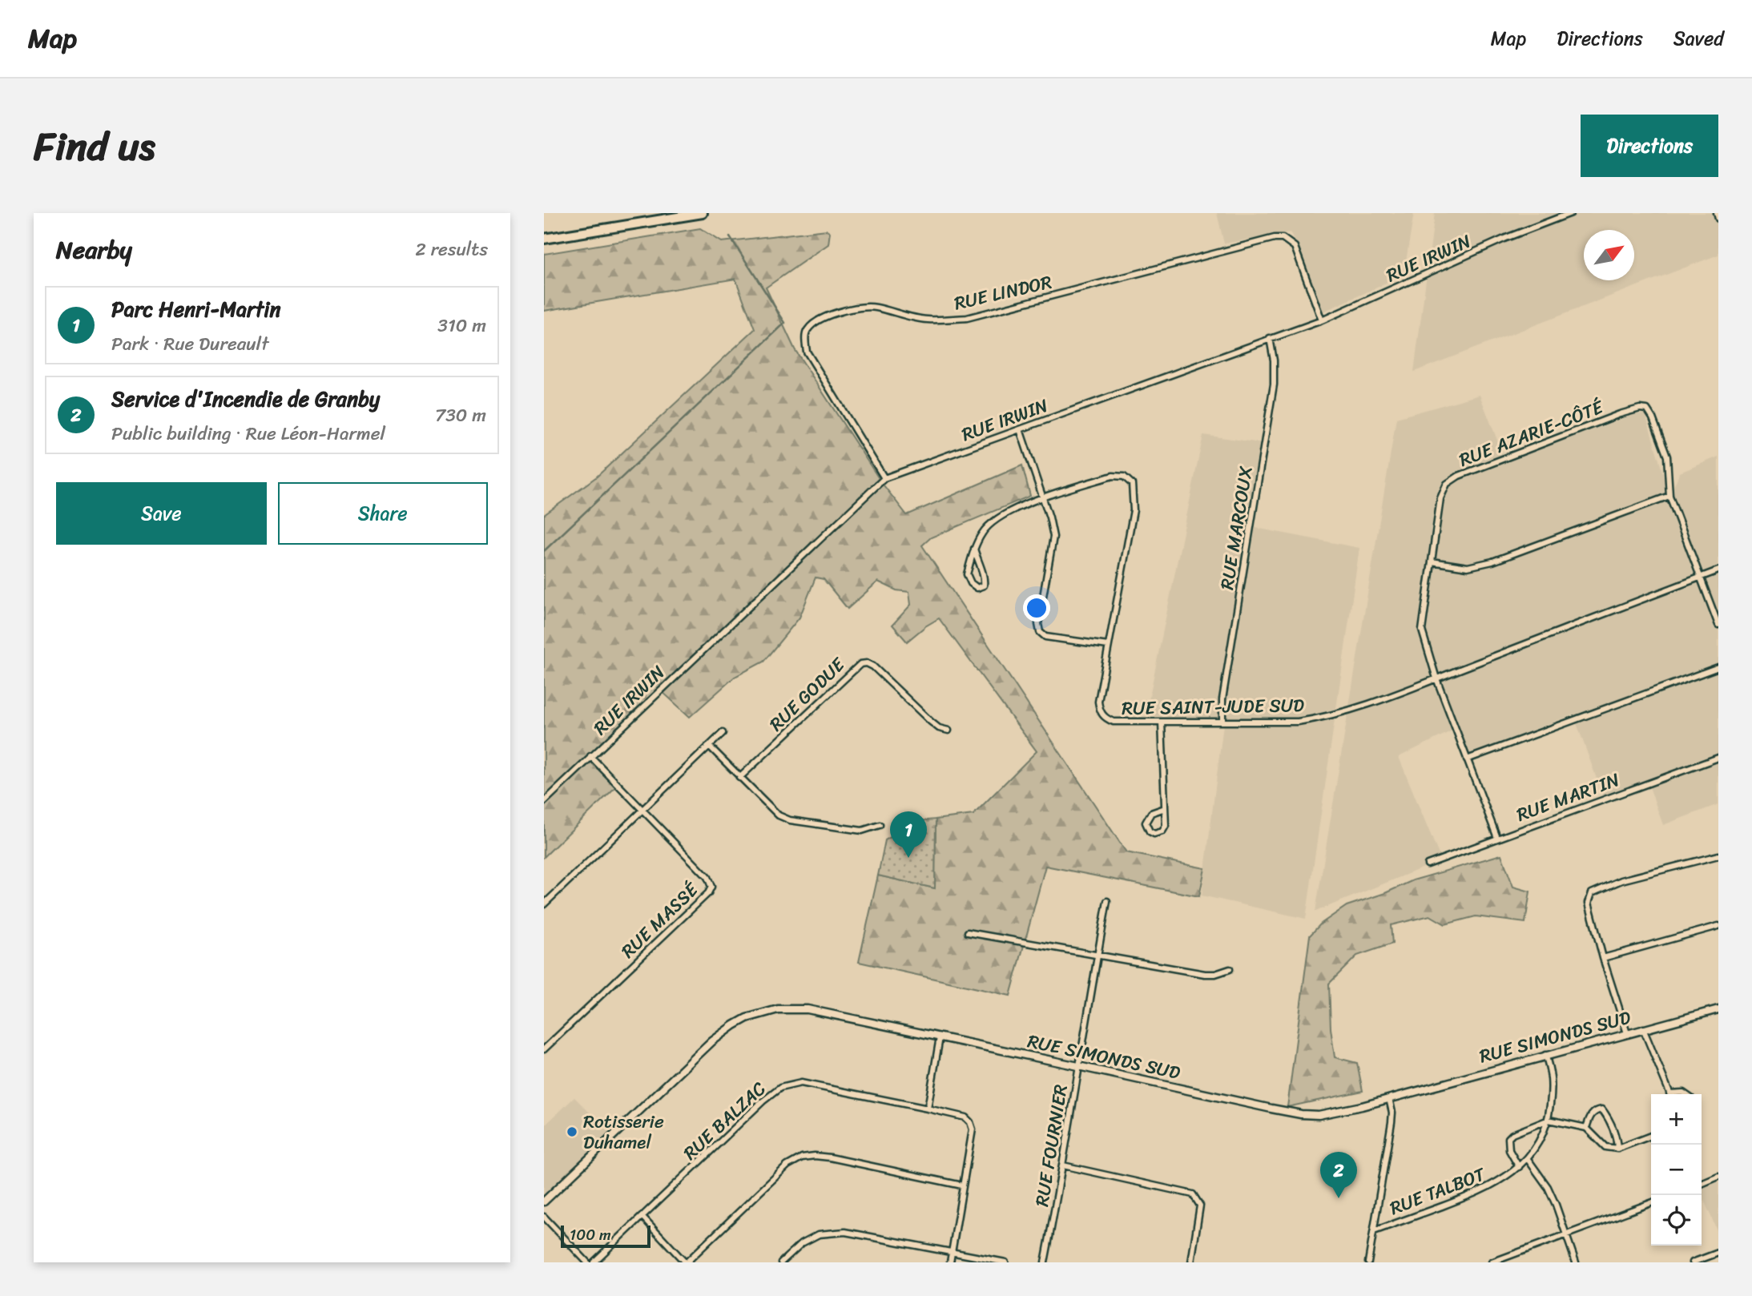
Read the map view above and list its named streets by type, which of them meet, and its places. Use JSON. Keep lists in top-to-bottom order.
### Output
{
  "streets": {
    "street": [
      "RUE IRWIN",
      "RUE LINDOR",
      "RUE AZARIE-CÔTÉ",
      "RUE MARCOUX",
      "RUE GODUE",
      "RUE SAINT-JUDE SUD",
      "RUE MARTIN",
      "RUE MASSÉ",
      "RUE SIMONDS SUD",
      "RUE BALZAC",
      "RUE FOURNIER",
      "RUE TALBOT"
    ]
  },
  "crossings": [
    ["RUE IRWIN", "RUE LINDOR"],
    ["RUE IRWIN", "RUE MARCOUX"],
    ["RUE IRWIN", "RUE MASSÉ"],
    ["RUE AZARIE-CÔTÉ", "RUE SAINT-JUDE SUD"],
    ["RUE AZARIE-CÔTÉ", "RUE MARTIN"],
    ["RUE MARCOUX", "RUE SAINT-JUDE SUD"],
    ["RUE SIMONDS SUD", "RUE FOURNIER"],
    ["RUE SIMONDS SUD", "RUE TALBOT"]
  ],
  "places": ["Rotisserie Duhamel"],
  "scale_bar": "100 m",
  "north": "top right",
  "page": {
    "header": "Map",
    "nav": ["Map", "Directions", "Saved"],
    "title": "Find us",
    "buttons": [
      "Directions",
      ["Save", "Share"]
    ],
    "heading": ["Nearby", "2 results"],
    "list": [
      {
        "mark": "1",
        "name": "Parc Henri-Martin",
        "note": "Park · Rue Dureault",
        "value": "310 m"
      },
      {
        "mark": "2",
        "name": "Service d'Incendie de Granby",
        "note": "Public building · Rue Léon-Harmel",
        "value": "730 m"
      }
    ],
    "pins": ["1", "2"],
    "map_buttons": ["+", "−"],
    "scale": "100 m"
  }
}
